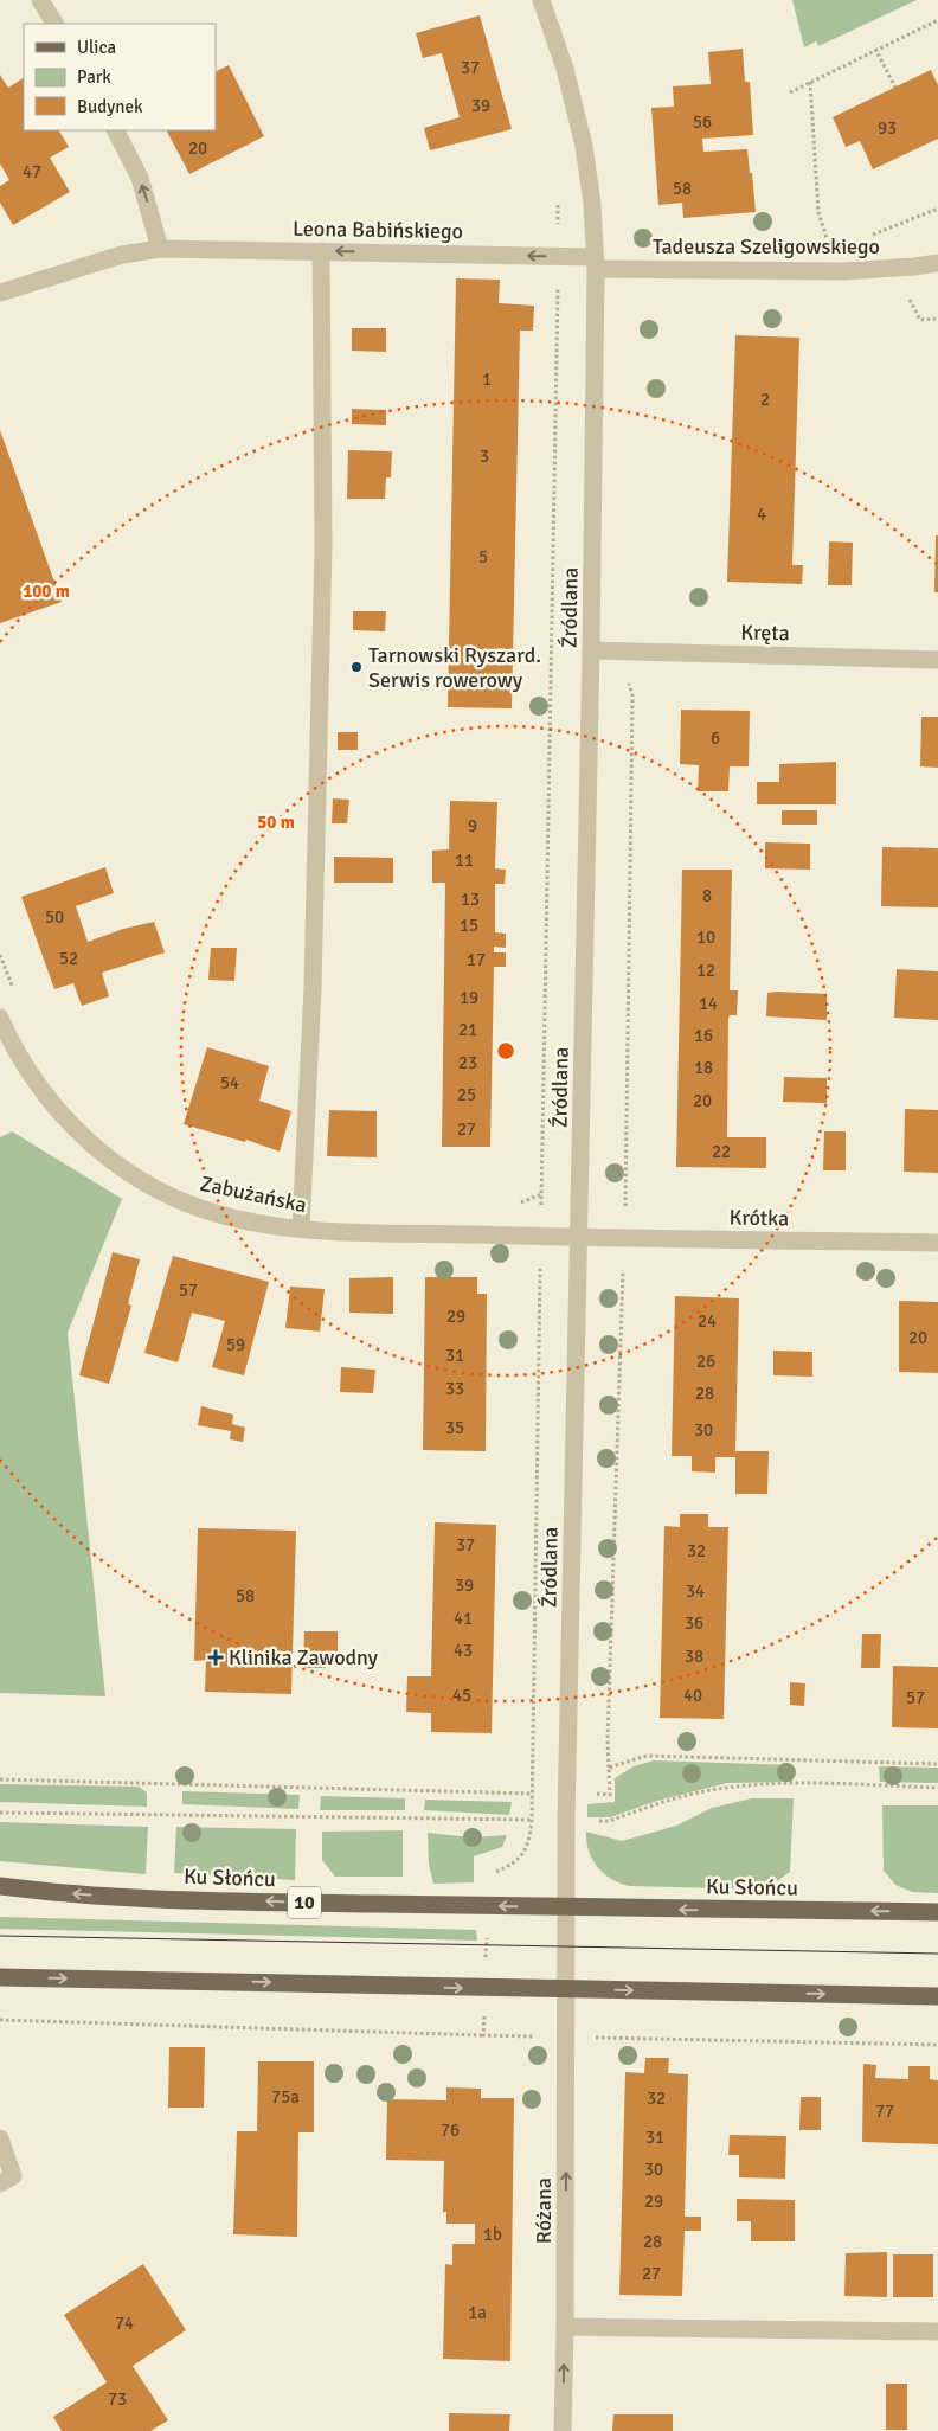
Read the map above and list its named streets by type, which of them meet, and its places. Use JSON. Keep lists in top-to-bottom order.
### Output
{
  "streets": {
    "main road": ["Ku Słońcu", "10"],
    "street": [
      "Leona Babińskiego",
      "Tadeusza Szeligowskiego",
      "Źródlana",
      "Kręta",
      "Zabużańska",
      "Krótka",
      "Różana"
    ]
  },
  "crossings": [
    ["Leona Babińskiego", "Tadeusza Szeligowskiego"],
    ["Leona Babińskiego", "Źródlana"],
    ["Tadeusza Szeligowskiego", "Źródlana"],
    ["Źródlana", "Kręta"],
    ["Źródlana", "Zabużańska"],
    ["Źródlana", "Krótka"],
    ["Źródlana", "Ku Słońcu"],
    ["Zabużańska", "Krótka"]
  ],
  "one_way": ["Leona Babińskiego", "Różana"],
  "places": {
    "other": ["Tarnowski Ryszard. Serwis rowerowy"],
    "health": ["Klinika Zawodny"]
  },
  "house_numbers": [
    "37",
    "39",
    "56",
    "93",
    "20",
    "47",
    "58",
    "1",
    "2",
    "3",
    "4",
    "5",
    "6",
    "9",
    "11",
    "8",
    "13",
    "50",
    "15",
    "10",
    "52",
    "17",
    "12",
    "19",
    "14",
    "21",
    "16",
    "23",
    "18",
    "54",
    "25",
    "20",
    "27",
    "22",
    "57",
    "29",
    "24",
    "20",
    "59",
    "31",
    "26",
    "33",
    "28",
    "35",
    "30",
    "37",
    "32",
    "39",
    "34",
    "58",
    "41",
    "36",
    "43",
    "38",
    "45",
    "40",
    "57",
    "75a",
    "32",
    "77",
    "76",
    "31",
    "30",
    "29",
    "1b",
    "28",
    "27",
    "1a",
    "74",
    "73"
  ],
  "legend": ["Ulica", "Park", "Budynek"],
  "rings": ["100 m", "50 m"]
}
